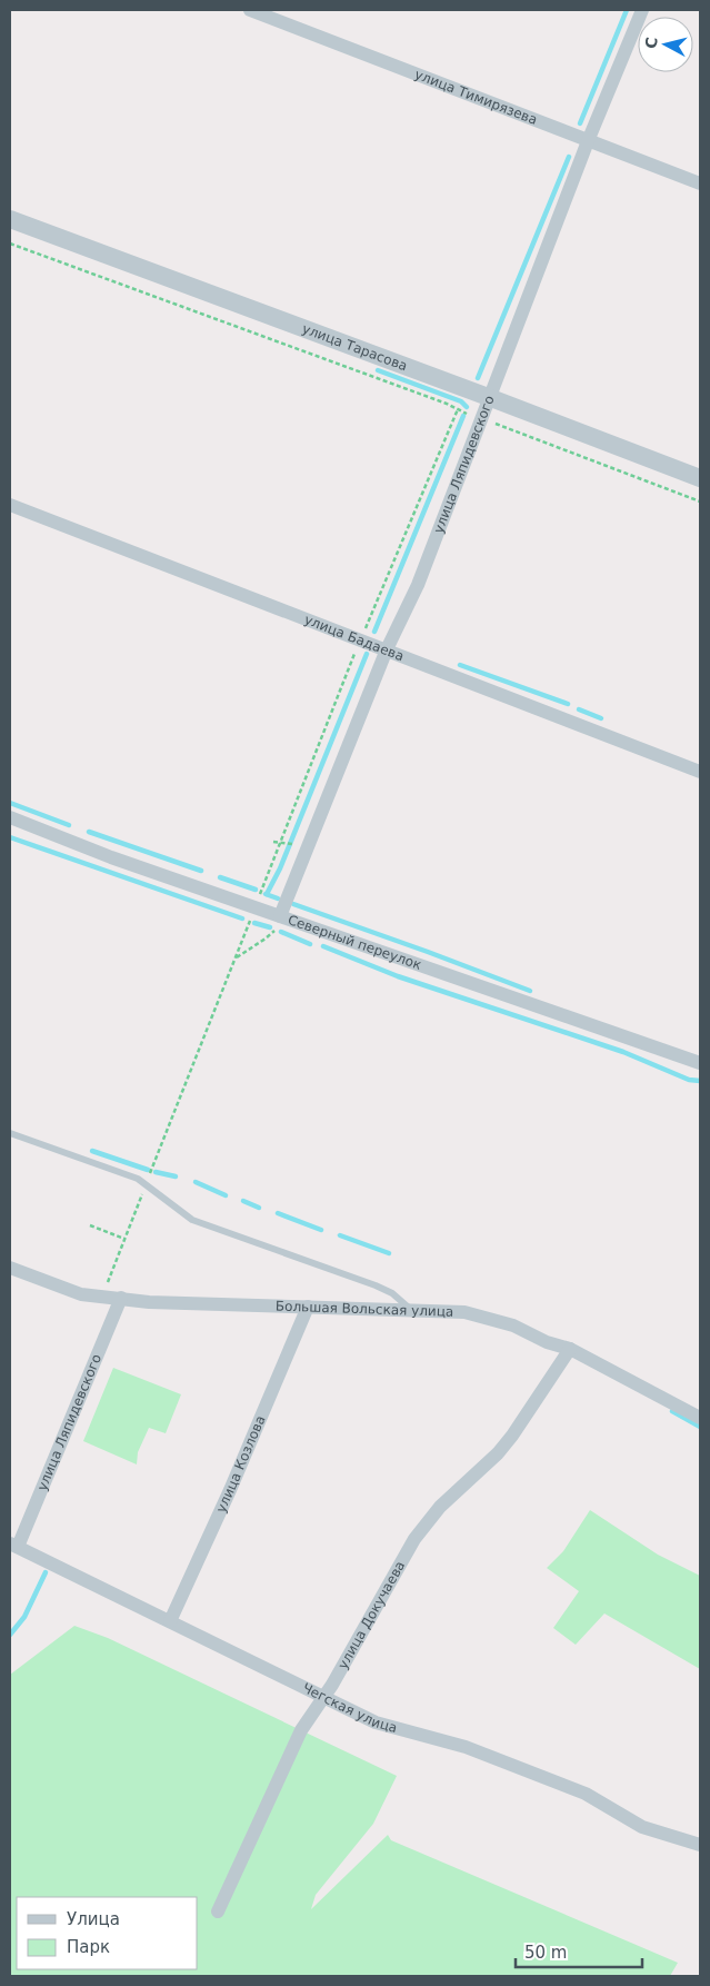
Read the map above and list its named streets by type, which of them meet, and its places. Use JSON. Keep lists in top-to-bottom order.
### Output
{
  "streets": {
    "street": [
      "улица Тимирязева",
      "улица Тарасова",
      "улица Ляпидевского",
      "улица Бадаева",
      "Северный переулок",
      "Большая Вольская улица",
      "улица Козлова",
      "улица Докучаева",
      "Чегская улица"
    ]
  },
  "crossings": [
    ["улица Тимирязева", "улица Ляпидевского"],
    ["улица Тарасова", "улица Ляпидевского"],
    ["улица Ляпидевского", "улица Бадаева"],
    ["улица Ляпидевского", "Северный переулок"],
    ["улица Ляпидевского", "Большая Вольская улица"],
    ["улица Ляпидевского", "Чегская улица"],
    ["Большая Вольская улица", "улица Козлова"],
    ["Большая Вольская улица", "улица Докучаева"],
    ["улица Козлова", "Чегская улица"],
    ["улица Докучаева", "Чегская улица"]
  ],
  "legend": ["Улица", "Парк"],
  "scale_bar": "50 m",
  "north": "left"
}
